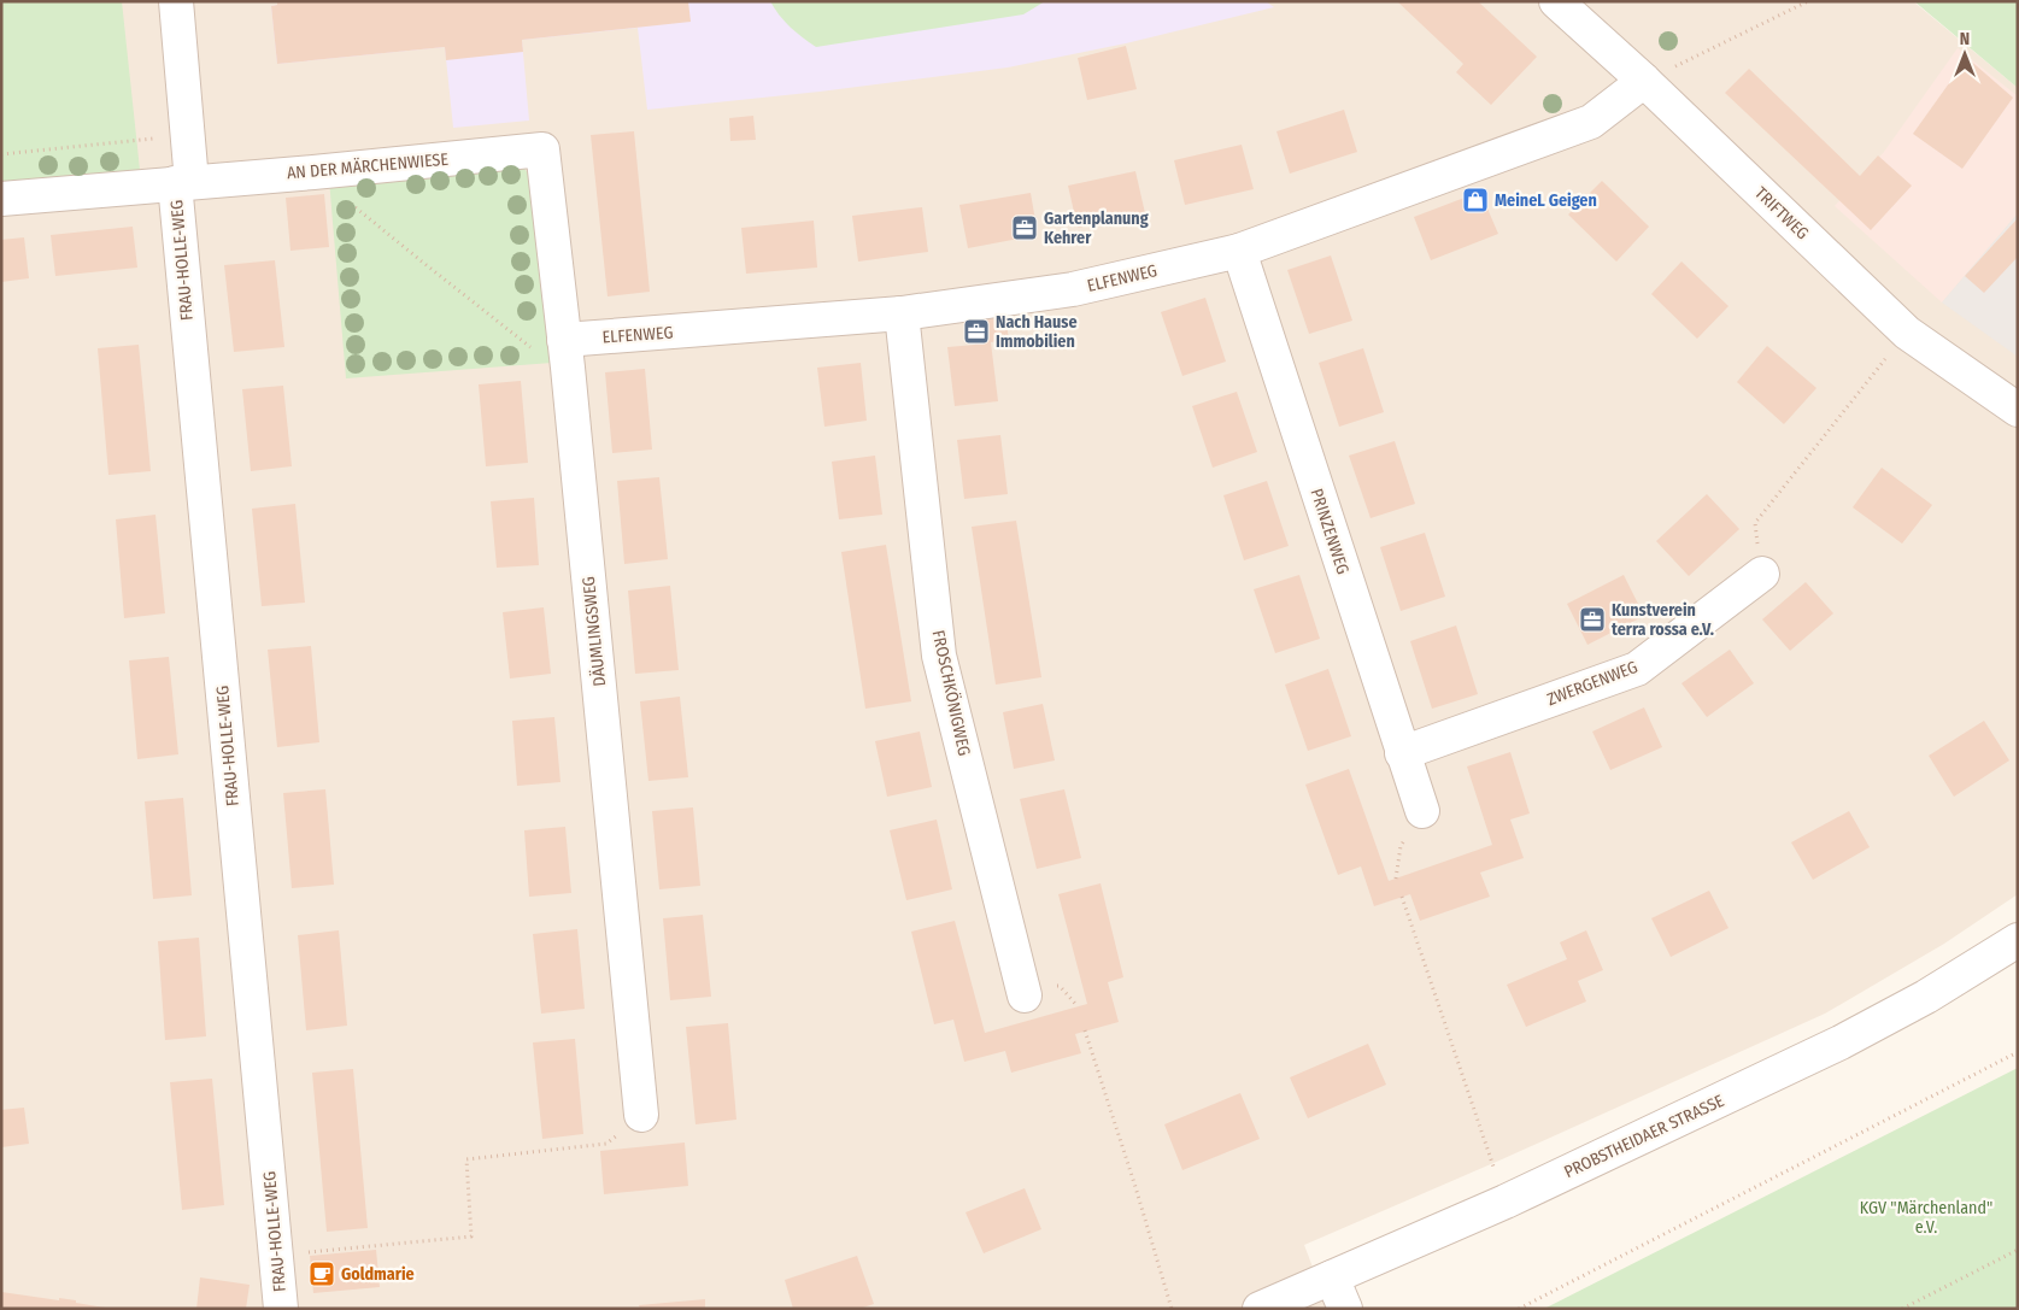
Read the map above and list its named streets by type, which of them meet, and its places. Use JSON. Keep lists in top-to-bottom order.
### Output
{
  "streets": {
    "street": [
      "AN DER MÄRCHENWIESE",
      "TRIFTWEG",
      "FRAU-HOLLE-WEG",
      "ELFENWEG",
      "PRINZENWEG",
      "DÄUMLINGSWEG",
      "ZWERGENWEG",
      "FROSCHKÖNIGWEG",
      "PROBSTHEIDAER STRASSE"
    ]
  },
  "crossings": [
    ["AN DER MÄRCHENWIESE", "FRAU-HOLLE-WEG"],
    ["AN DER MÄRCHENWIESE", "DÄUMLINGSWEG"],
    ["TRIFTWEG", "ELFENWEG"],
    ["ELFENWEG", "PRINZENWEG"],
    ["ELFENWEG", "DÄUMLINGSWEG"],
    ["ELFENWEG", "FROSCHKÖNIGWEG"],
    ["PRINZENWEG", "ZWERGENWEG"]
  ],
  "parks": ["KGV \"Märchenland\" e.V."],
  "places": {
    "shop": ["MeineL Geigen"],
    "office": ["Gartenplanung Kehrer", "Nach Hause Immobilien", "Kunstverein terra rossa e.V."],
    "cafe": ["Goldmarie"]
  },
  "north": "top"
}
